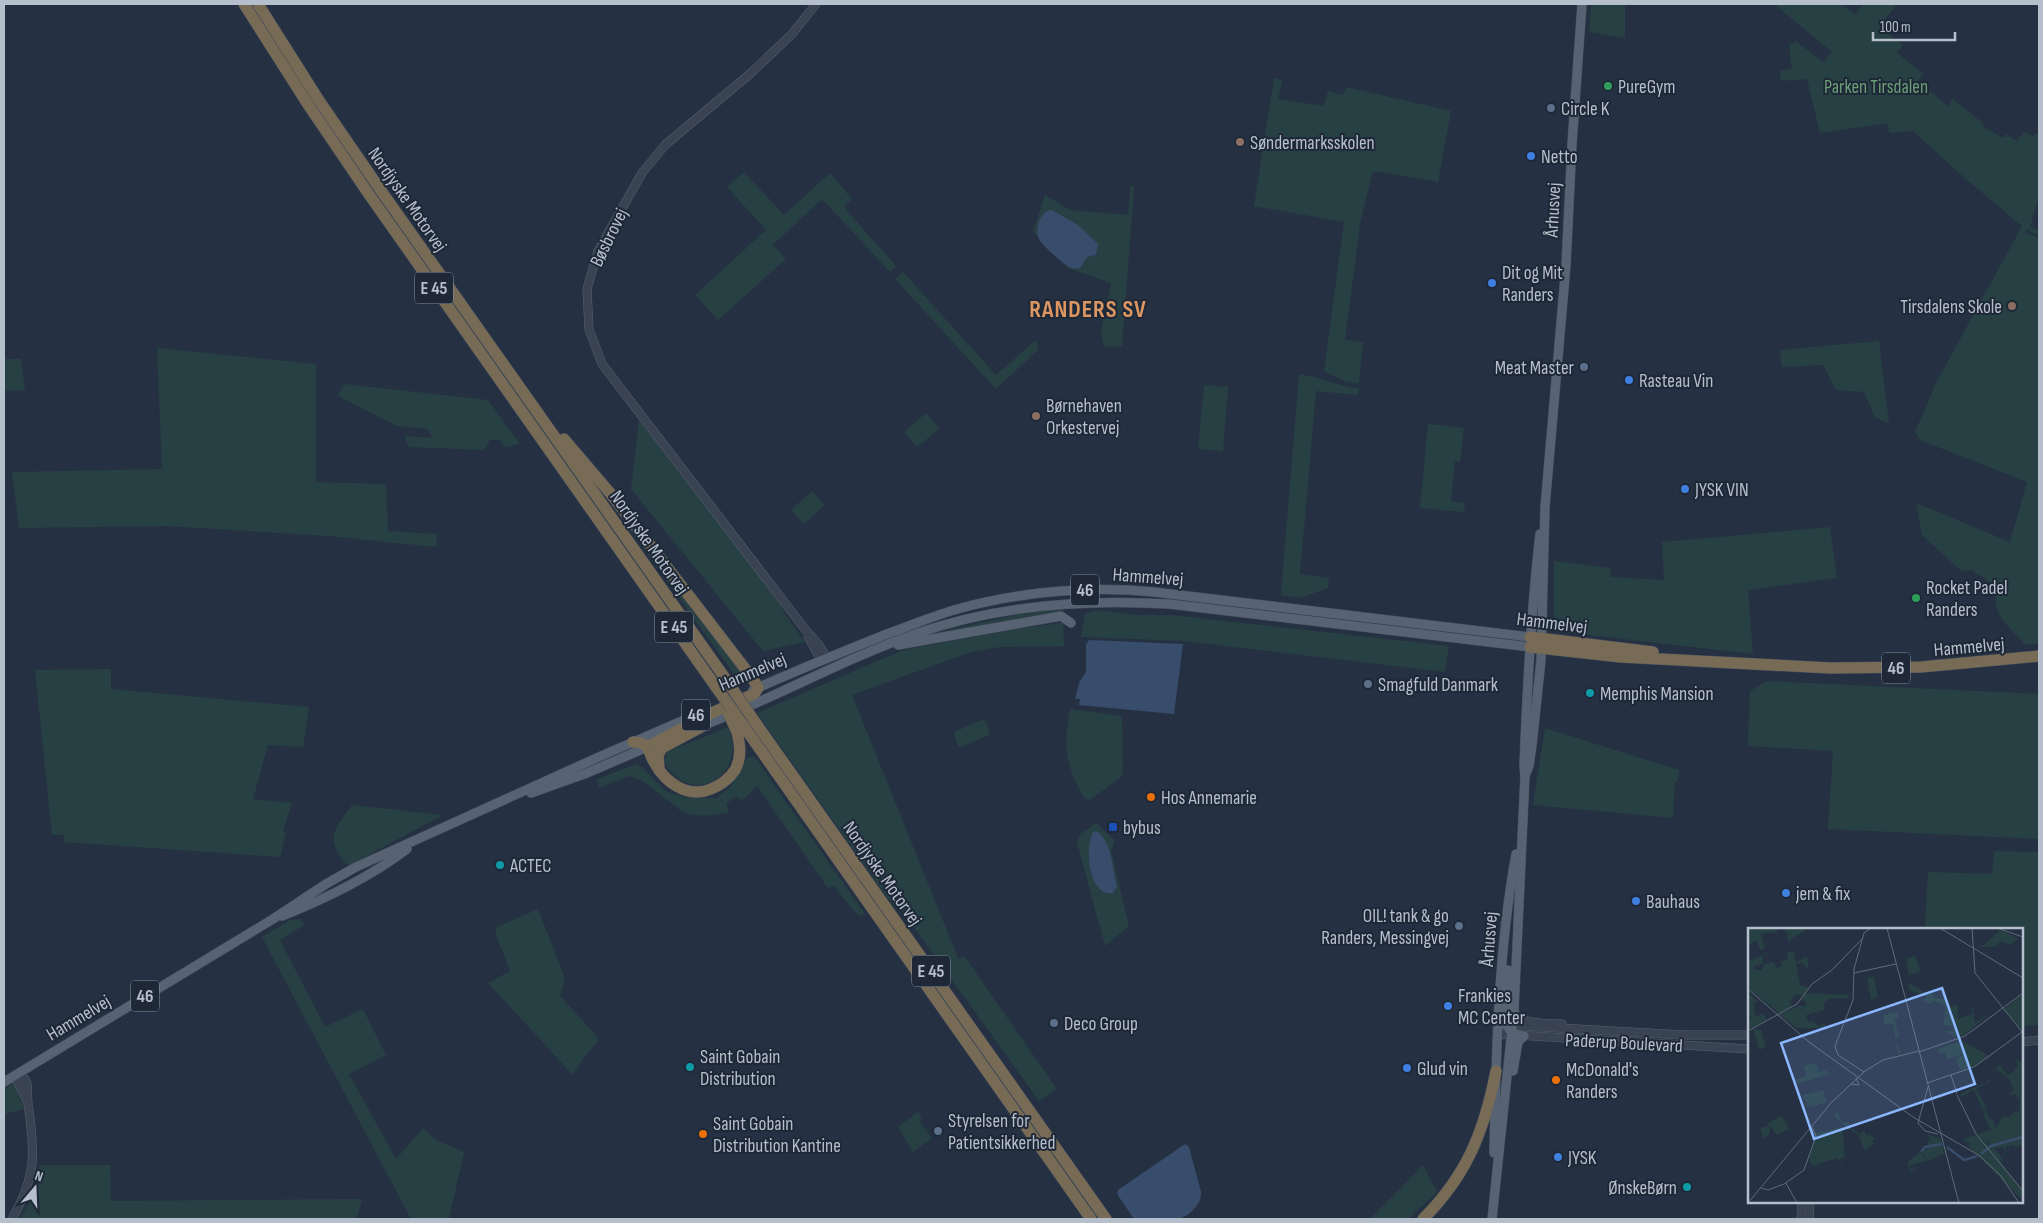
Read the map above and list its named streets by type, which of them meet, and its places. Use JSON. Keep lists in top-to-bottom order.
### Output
{
  "streets": {
    "highway": [
      "Nordjyske Motorvej",
      "E 45",
      "Hammelvej",
      "46"
    ],
    "main road": ["Århusvej"],
    "street": ["Bøsbrovej", "Paderup Boulevard"]
  },
  "crossings": [
    ["Århusvej", "Hammelvej"],
    ["Århusvej", "Paderup Boulevard"],
    ["Bøsbrovej", "Hammelvej"]
  ],
  "districts": ["RANDERS SV"],
  "parks": ["Parken Tirsdalen"],
  "places": {
    "other": [
      "PureGym",
      "Circle K",
      "Søndermarksskolen",
      "Netto",
      "Dit og Mit Randers",
      "Tirsdalens Skole",
      "Meat Master",
      "Rasteau Vin",
      "Børnehaven Orkestervej",
      "JYSK VIN",
      "Rocket Padel Randers",
      "Smagfuld Danmark",
      "Memphis Mansion",
      "Hos Annemarie",
      "ACTEC",
      "jem & fix",
      "Bauhaus",
      "OIL! tank & go Randers, Messingvej",
      "Frankies MC Center",
      "Deco Group",
      "Saint Gobain Distribution",
      "Glud vin",
      "McDonald's Randers",
      "Styrelsen for Patientsikkerhed",
      "Saint Gobain Distribution Kantine",
      "JYSK",
      "ØnskeBørn"
    ],
    "transit": ["bybus"]
  },
  "scale_bar": "100 m",
  "north": "top"
}
